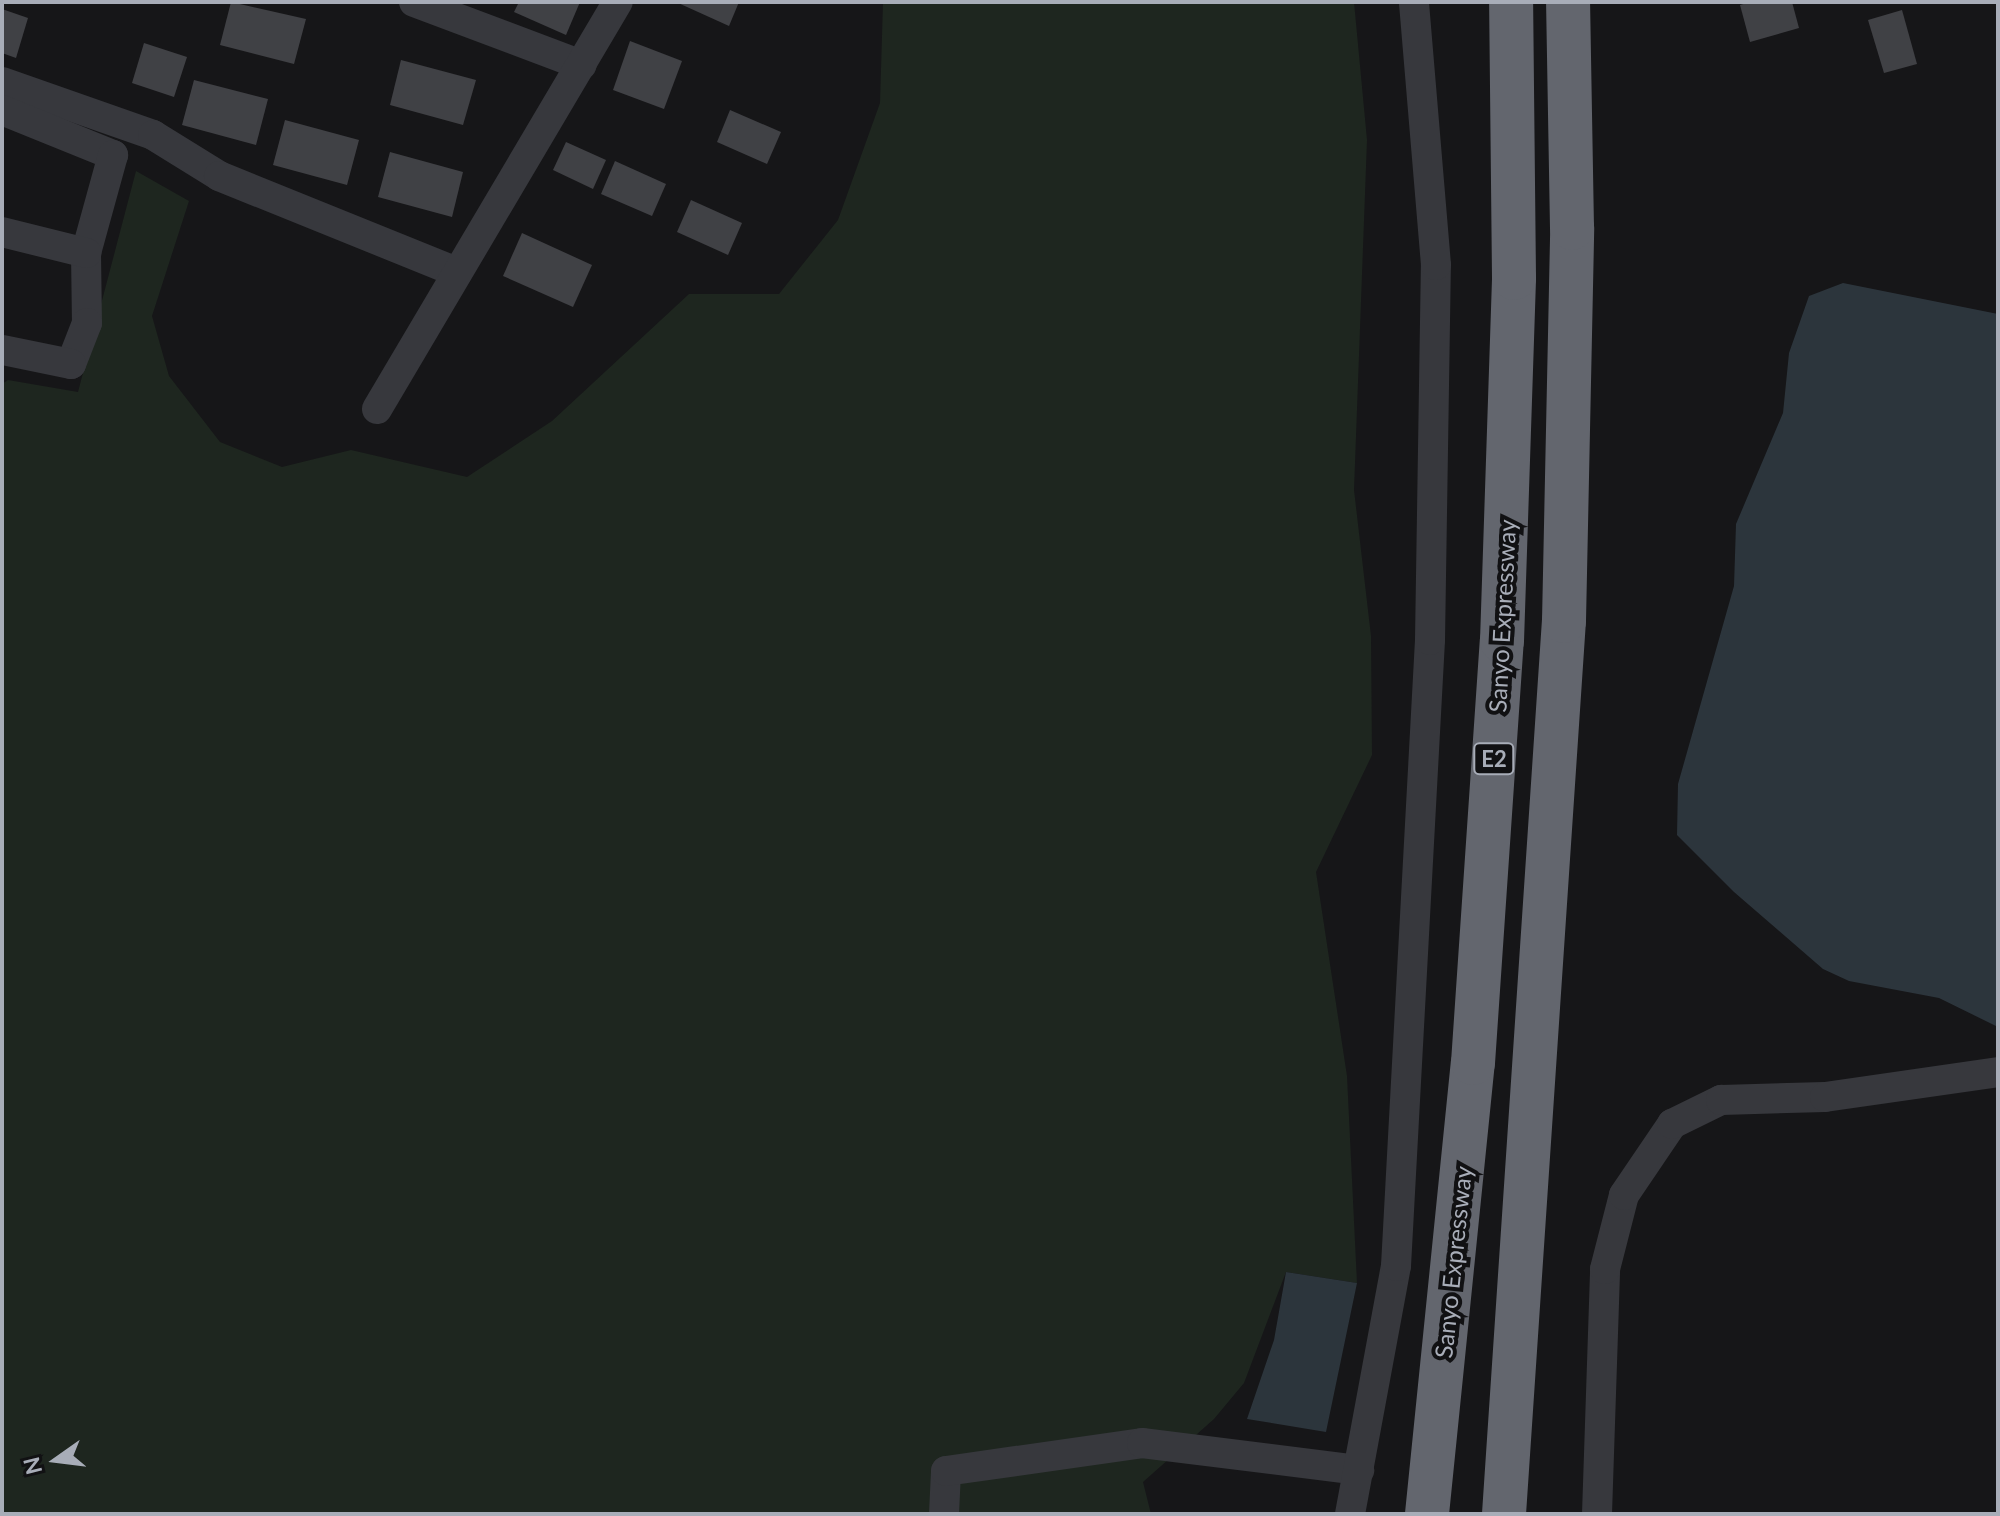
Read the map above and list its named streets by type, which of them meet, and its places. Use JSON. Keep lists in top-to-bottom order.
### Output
{
  "streets": {
    "highway": ["Sanyo Expressway", "E2"]
  },
  "north": "left"
}
